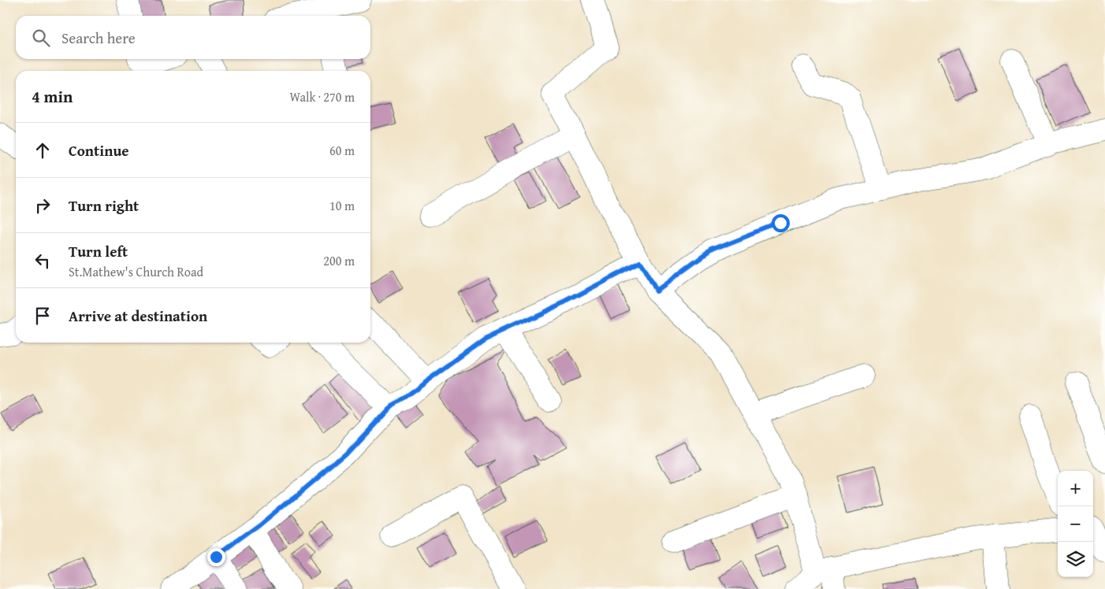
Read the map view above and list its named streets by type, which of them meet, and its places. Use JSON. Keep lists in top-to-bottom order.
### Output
{
  "page": {
    "search": "Search here",
    "heading": ["4 min", "Walk · 270 m"],
    "list": [
      ["Continue", "60 m"],
      ["Turn right", "10 m"],
      ["Turn left", "St.Mathew's Church Road", "200 m"],
      "Arrive at destination"
    ],
    "map_buttons": ["+", "−"]
  }
}
